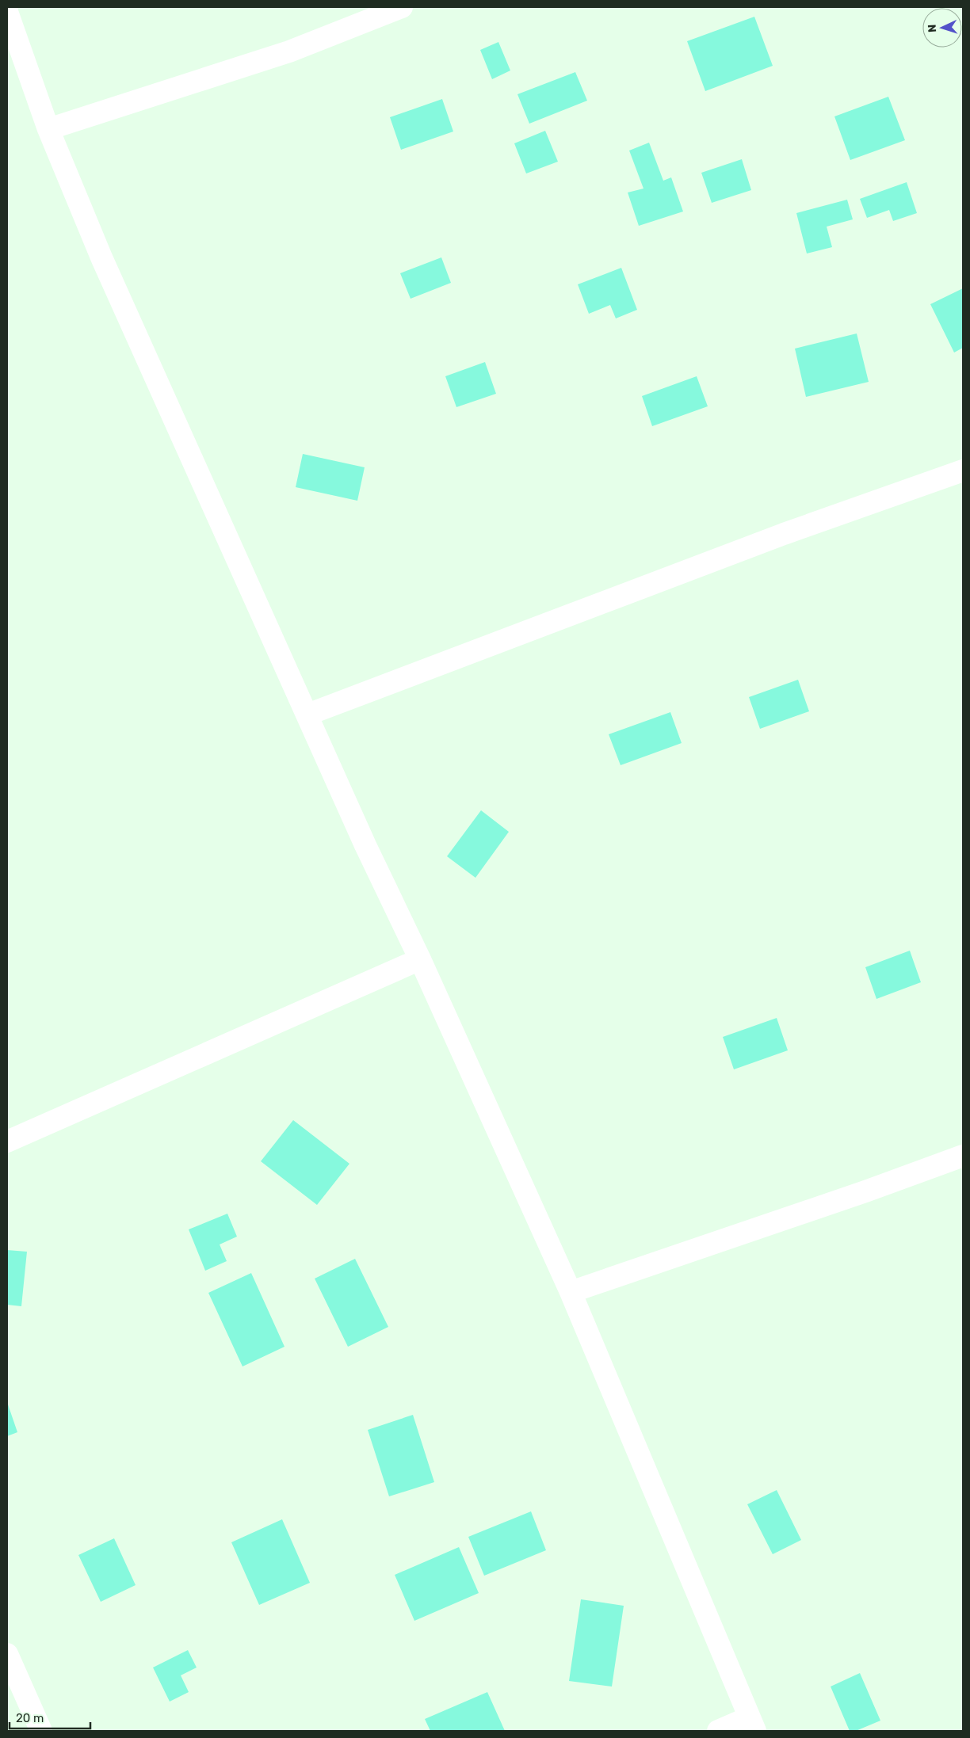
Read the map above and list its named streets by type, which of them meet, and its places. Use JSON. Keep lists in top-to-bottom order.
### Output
{
  "scale_bar": "20 m",
  "north": "left"
}
